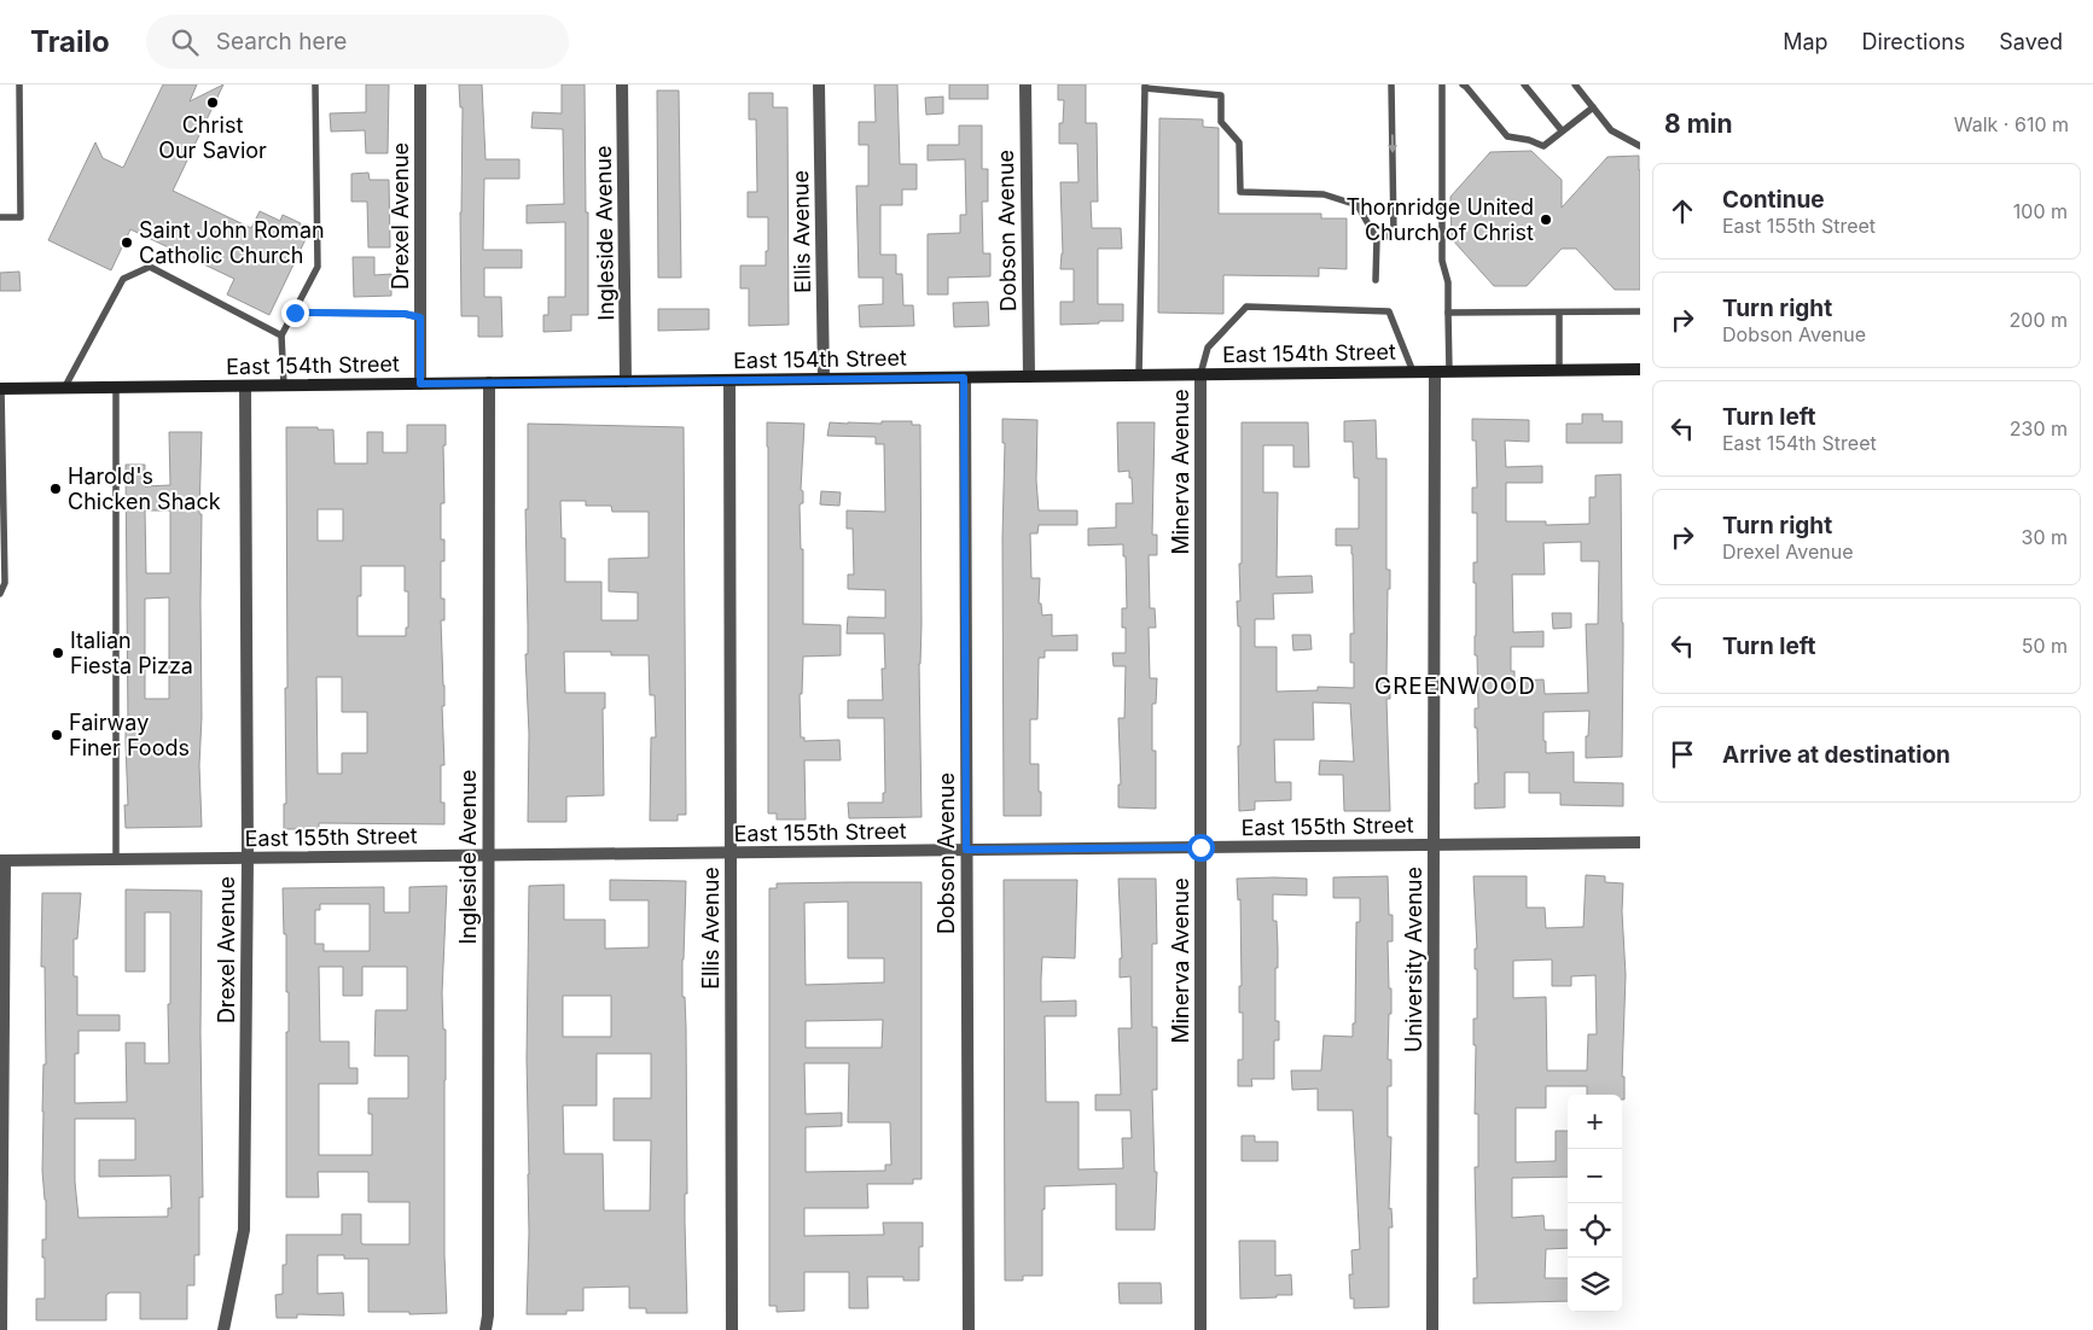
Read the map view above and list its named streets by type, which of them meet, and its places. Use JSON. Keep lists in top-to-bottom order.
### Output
{
  "streets": {
    "street": [
      "Drexel Avenue",
      "Dobson Avenue",
      "Ellis Avenue",
      "Ingleside Avenue",
      "East 154th Street",
      "Minerva Avenue",
      "East 155th Street",
      "University Avenue"
    ]
  },
  "crossings": [
    ["Drexel Avenue", "East 154th Street"],
    ["Drexel Avenue", "East 155th Street"],
    ["Dobson Avenue", "East 154th Street"],
    ["Dobson Avenue", "East 155th Street"],
    ["Ellis Avenue", "East 154th Street"],
    ["Ellis Avenue", "East 155th Street"],
    ["Ingleside Avenue", "East 154th Street"],
    ["Ingleside Avenue", "East 155th Street"],
    ["East 154th Street", "Minerva Avenue"],
    ["East 154th Street", "University Avenue"],
    ["Minerva Avenue", "East 155th Street"],
    ["East 155th Street", "University Avenue"]
  ],
  "districts": ["GREENWOOD"],
  "places": [
    "Christ Our Savior",
    "Thornridge United Church of Christ",
    "Saint John Roman Catholic Church",
    "Harold's Chicken Shack",
    "Italian Fiesta Pizza",
    "Fairway Finer Foods"
  ],
  "page": {
    "header": "Trailo",
    "search": "Search here",
    "nav": ["Map", "Directions", "Saved"],
    "heading": ["8 min", "Walk · 610 m"],
    "list": [
      ["Continue", "East 155th Street", "100 m"],
      ["Turn right", "Dobson Avenue", "200 m"],
      ["Turn left", "East 154th Street", "230 m"],
      ["Turn right", "Drexel Avenue", "30 m"],
      ["Turn left", "50 m"],
      "Arrive at destination"
    ],
    "map_buttons": ["+", "−"]
  }
}
